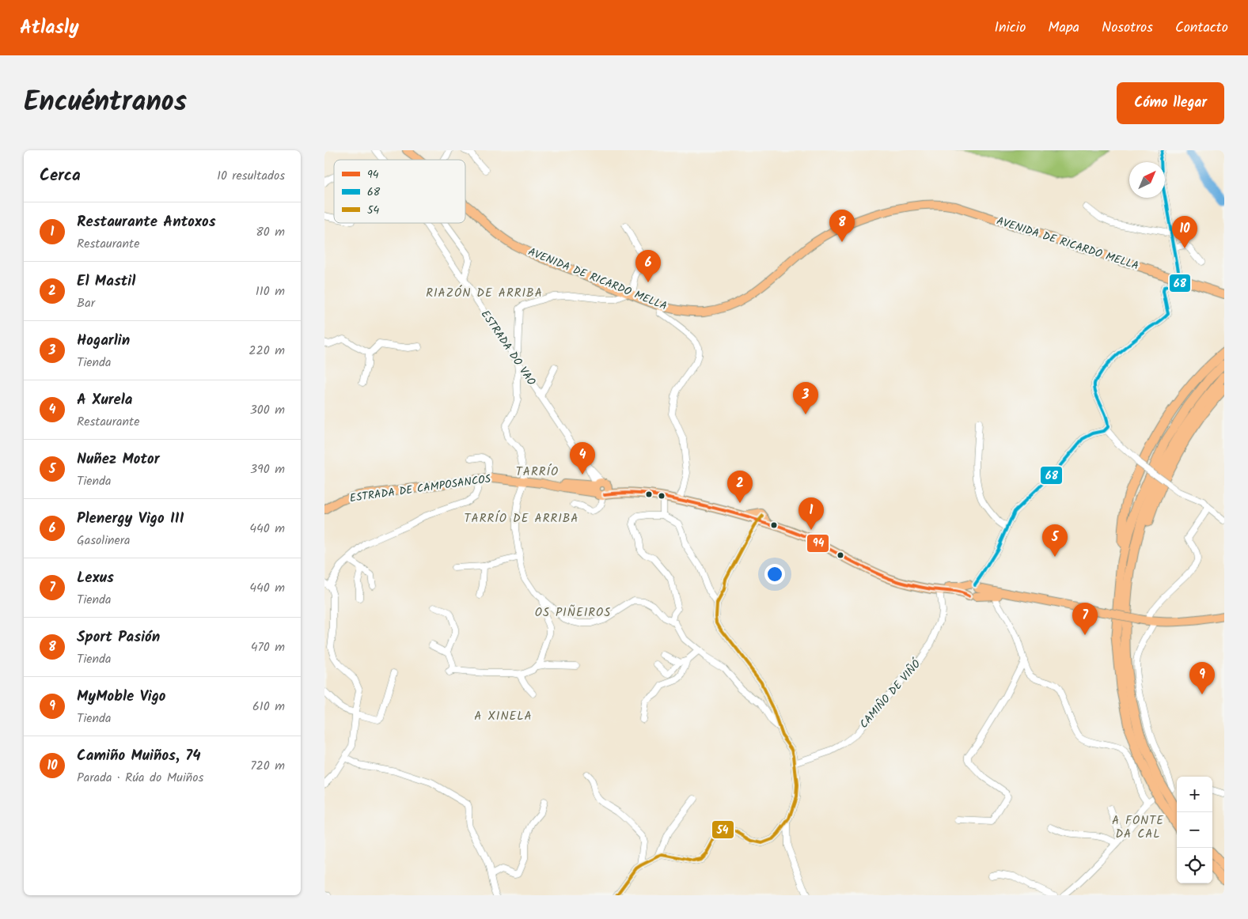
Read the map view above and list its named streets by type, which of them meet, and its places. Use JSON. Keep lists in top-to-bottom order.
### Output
{
  "streets": {
    "main road": ["AVENIDA DE RICARDO MELLA", "ESTRADA DE CAMPOSANCOS"],
    "street": ["ESTRADA DO VAO", "CAMIÑO DE VIÑÓ"]
  },
  "crossings": [
    ["ESTRADA DO VAO", "ESTRADA DE CAMPOSANCOS"]
  ],
  "districts": [
    "RIAZÓN DE ARRIBA",
    "TARRÍO",
    "TARRÍO DE ARRIBA",
    "OS PIÑEIROS",
    "A XINELA",
    "A FONTE DA CAL"
  ],
  "lines": ["transit line 68", "transit line 94", "transit line 54"],
  "legend": ["94", "68", "54"],
  "north": "top right",
  "page": {
    "header": "Atlasly",
    "nav": [
      "Inicio",
      "Mapa",
      "Nosotros",
      "Contacto"
    ],
    "title": "Encuéntranos",
    "buttons": "Cómo llegar",
    "heading": ["Cerca", "10 resultados"],
    "list": [
      {
        "mark": "1",
        "name": "Restaurante Antoxos",
        "note": "Restaurante",
        "value": "80 m"
      },
      {
        "mark": "2",
        "name": "El Mastil",
        "note": "Bar",
        "value": "110 m"
      },
      {
        "mark": "3",
        "name": "Hogarlin",
        "note": "Tienda",
        "value": "220 m"
      },
      {
        "mark": "4",
        "name": "A Xurela",
        "note": "Restaurante",
        "value": "300 m"
      },
      {
        "mark": "5",
        "name": "Nuñez Motor",
        "note": "Tienda",
        "value": "390 m"
      },
      {
        "mark": "6",
        "name": "Plenergy Vigo III",
        "note": "Gasolinera",
        "value": "440 m"
      },
      {
        "mark": "7",
        "name": "Lexus",
        "note": "Tienda",
        "value": "440 m"
      },
      {
        "mark": "8",
        "name": "Sport Pasión",
        "note": "Tienda",
        "value": "470 m"
      },
      {
        "mark": "9",
        "name": "MyMoble Vigo",
        "note": "Tienda",
        "value": "610 m"
      },
      {
        "mark": "10",
        "name": "Camiño Muiños, 74",
        "note": "Parada · Rúa do Muiños",
        "value": "720 m"
      }
    ],
    "pins": [
      "8",
      "10",
      "6",
      "3",
      "4",
      "2",
      "1",
      "5",
      "7",
      "9"
    ],
    "map_buttons": ["+", "−"]
  }
}
